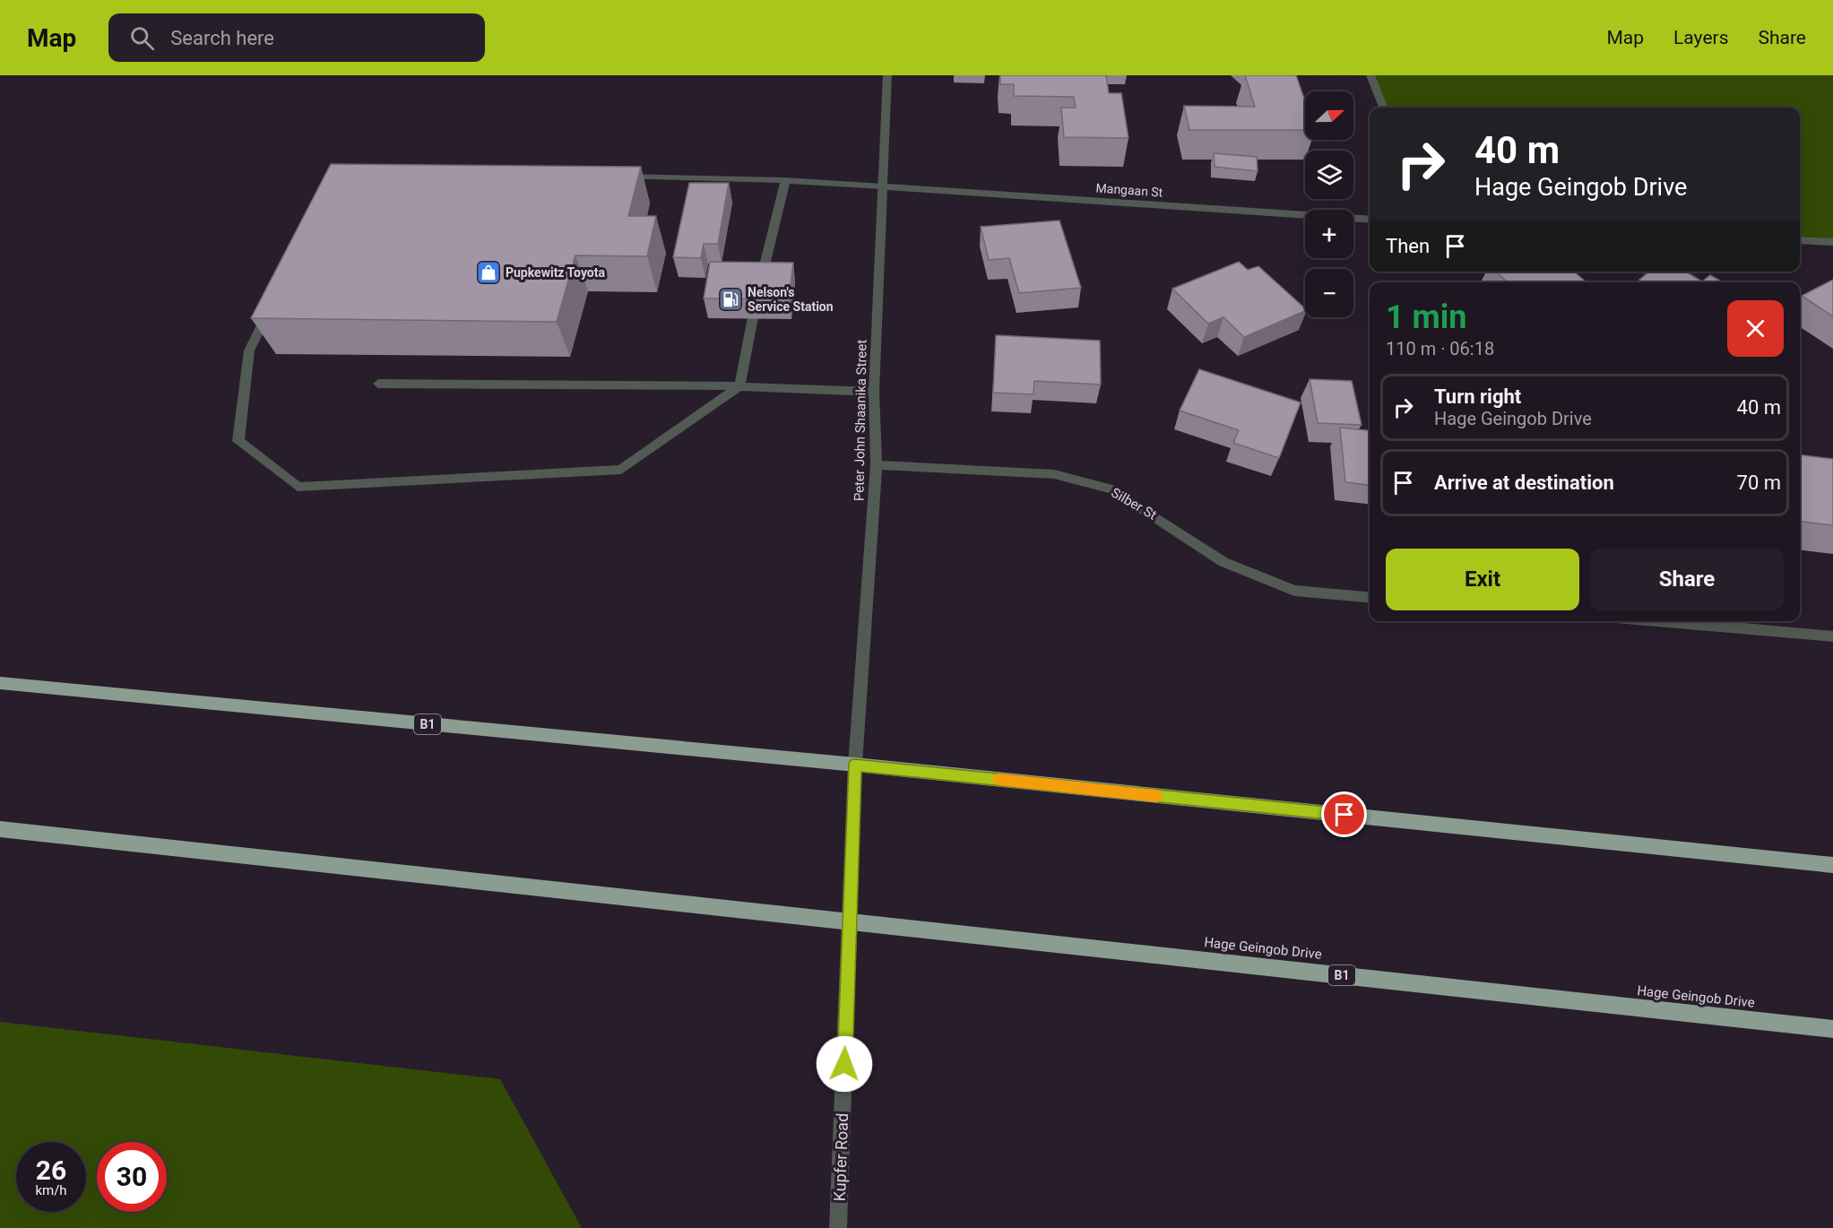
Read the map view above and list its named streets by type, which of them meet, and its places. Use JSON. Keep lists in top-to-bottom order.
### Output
{
  "streets": {
    "highway": ["B1", "Hage Geingob Drive"],
    "street": [
      "Mangaan St",
      "Peter John Shaanika Street",
      "Silber St",
      "Kupfer Road"
    ]
  },
  "crossings": [
    ["Mangaan St", "Peter John Shaanika Street"],
    ["Peter John Shaanika Street", "Silber St"],
    ["Peter John Shaanika Street", "B1"],
    ["Peter John Shaanika Street", "Kupfer Road"],
    ["B1", "Hage Geingob Drive"],
    ["B1", "Kupfer Road"],
    ["Hage Geingob Drive", "Kupfer Road"]
  ],
  "places": {
    "shop": ["Pupkewitz Toyota"],
    "fuel station": ["Nelson's Service Station"]
  },
  "north": "right",
  "page": {
    "header": "Map",
    "search": "Search here",
    "nav": ["Map", "Layers", "Share"],
    "map_buttons": ["+", "−"],
    "turn": ["40 m", "Hage Geingob Drive"],
    "then": "Then",
    "heading": ["1 min", "110 m · 06:18"],
    "list": [
      {
        "name": "Turn right",
        "note": "Hage Geingob Drive",
        "value": "40 m"
      },
      {
        "name": "Arrive at destination",
        "value": "70 m"
      }
    ],
    "buttons": ["Exit", "Share"],
    "speed": "26 km/h",
    "limit": "30"
  }
}
